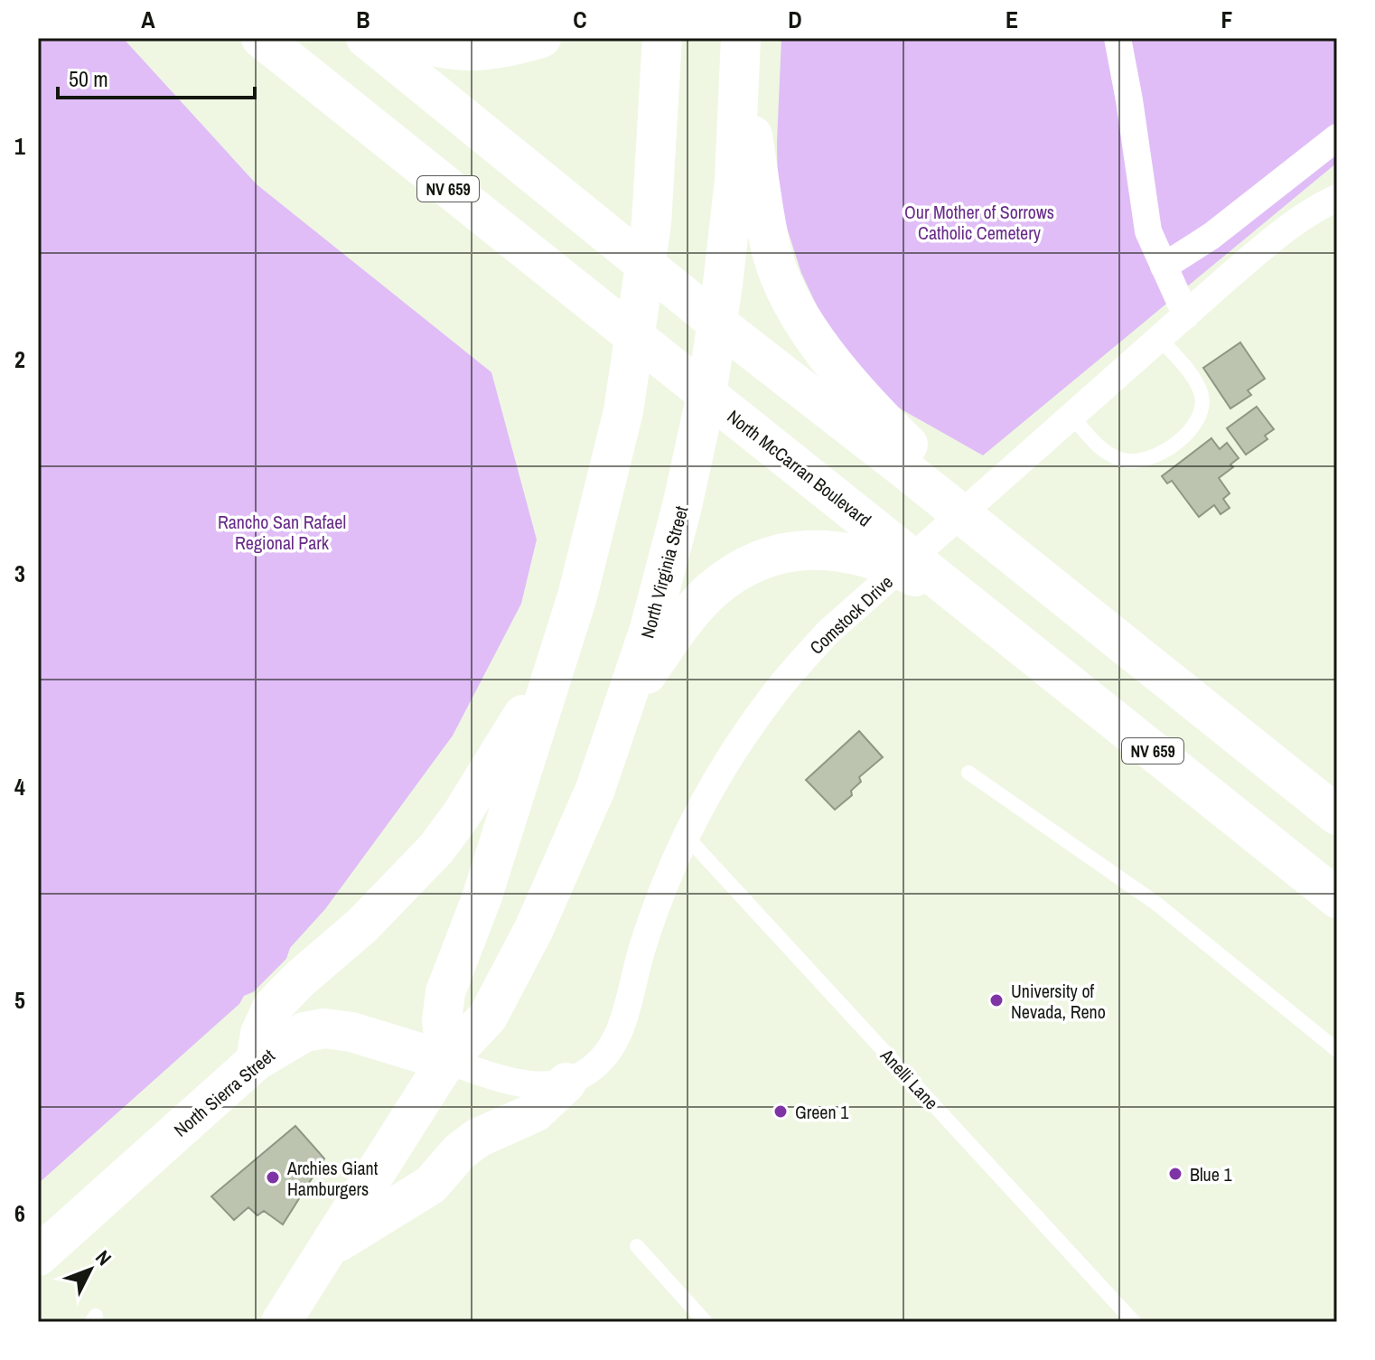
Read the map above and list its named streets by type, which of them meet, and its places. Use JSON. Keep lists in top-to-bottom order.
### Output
{
  "streets": {
    "main road": [
      "NV 659",
      "North McCarran Boulevard",
      "North Virginia Street",
      "North Sierra Street"
    ],
    "street": ["Comstock Drive"],
    "lane": ["Anelli Lane"]
  },
  "crossings": [
    ["North McCarran Boulevard", "North Virginia Street"],
    ["North Virginia Street", "Comstock Drive"],
    ["North Virginia Street", "North Sierra Street"],
    ["Comstock Drive", "Anelli Lane"],
    ["Comstock Drive", "North Sierra Street"]
  ],
  "parks": ["Our Mother of Sorrows Catholic Cemetery", "Rancho San Rafael Regional Park"],
  "places": [
    "University of Nevada, Reno",
    "Green 1",
    "Blue 1",
    "Archies Giant Hamburgers"
  ],
  "scale_bar": "50 m",
  "north": "top right",
  "grid": {
    "columns": [
      "A",
      "B",
      "C",
      "D",
      "E",
      "F"
    ],
    "rows": [
      "1",
      "2",
      "3",
      "4",
      "5",
      "6"
    ]
  }
}
